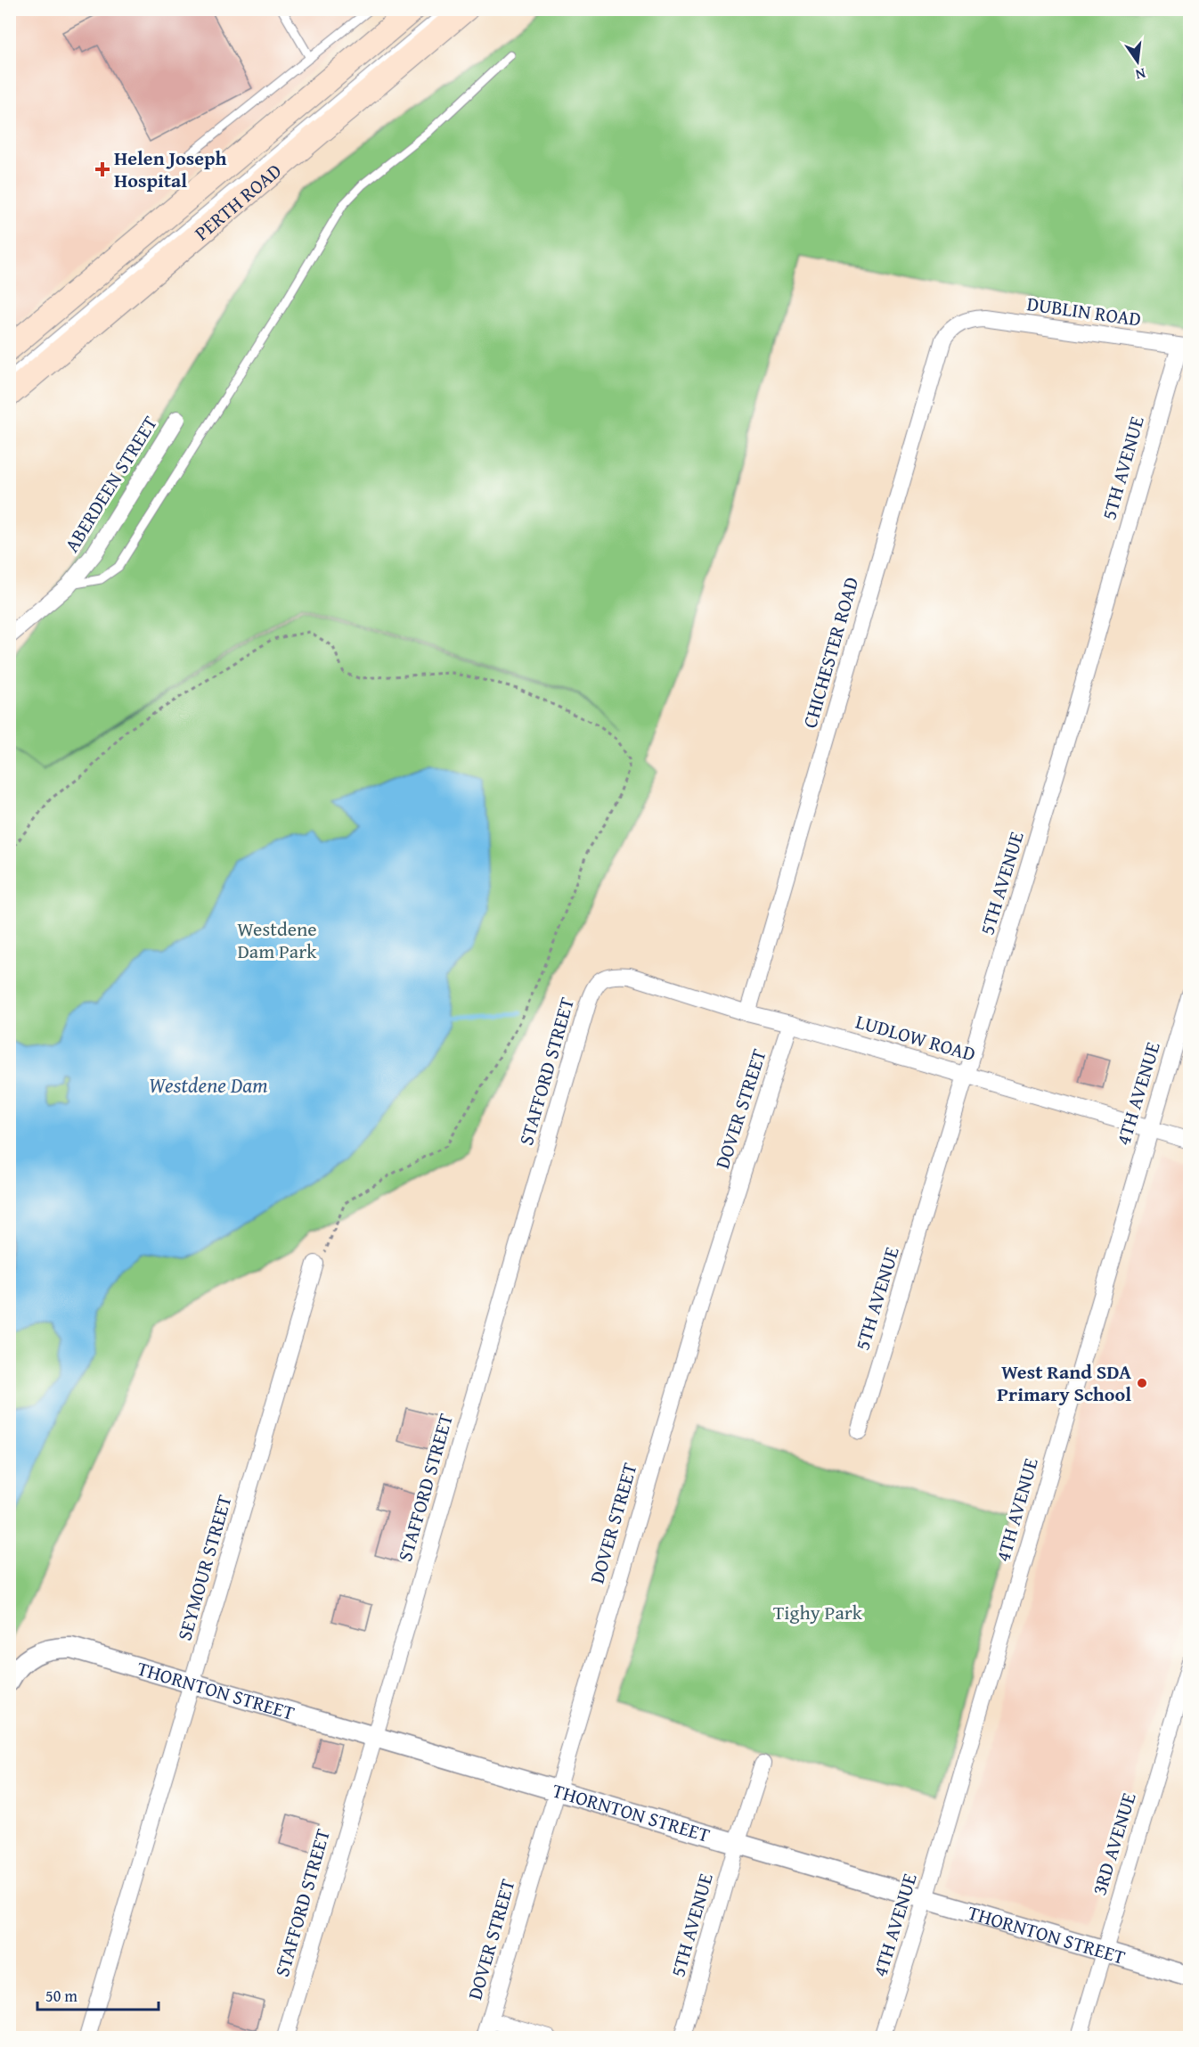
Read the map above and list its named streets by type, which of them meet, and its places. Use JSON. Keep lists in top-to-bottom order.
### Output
{
  "streets": {
    "main road": ["PERTH ROAD"],
    "street": [
      "DUBLIN ROAD",
      "5TH AVENUE",
      "ABERDEEN STREET",
      "CHICHESTER ROAD",
      "LUDLOW ROAD",
      "STAFFORD STREET",
      "4TH AVENUE",
      "DOVER STREET",
      "SEYMOUR STREET",
      "THORNTON STREET",
      "3RD AVENUE"
    ]
  },
  "crossings": [
    ["DUBLIN ROAD", "5TH AVENUE"],
    ["DUBLIN ROAD", "CHICHESTER ROAD"],
    ["5TH AVENUE", "LUDLOW ROAD"],
    ["5TH AVENUE", "THORNTON STREET"],
    ["CHICHESTER ROAD", "LUDLOW ROAD"],
    ["LUDLOW ROAD", "STAFFORD STREET"],
    ["LUDLOW ROAD", "4TH AVENUE"],
    ["LUDLOW ROAD", "DOVER STREET"],
    ["STAFFORD STREET", "THORNTON STREET"],
    ["4TH AVENUE", "THORNTON STREET"],
    ["DOVER STREET", "THORNTON STREET"],
    ["SEYMOUR STREET", "THORNTON STREET"],
    ["THORNTON STREET", "3RD AVENUE"]
  ],
  "water": ["Westdene Dam"],
  "parks": ["Westdene Dam Park", "Tighy Park"],
  "places": {
    "health": ["Helen Joseph Hospital"],
    "other": ["West Rand SDA Primary School"]
  },
  "scale_bar": "50 m",
  "north": "bottom"
}
